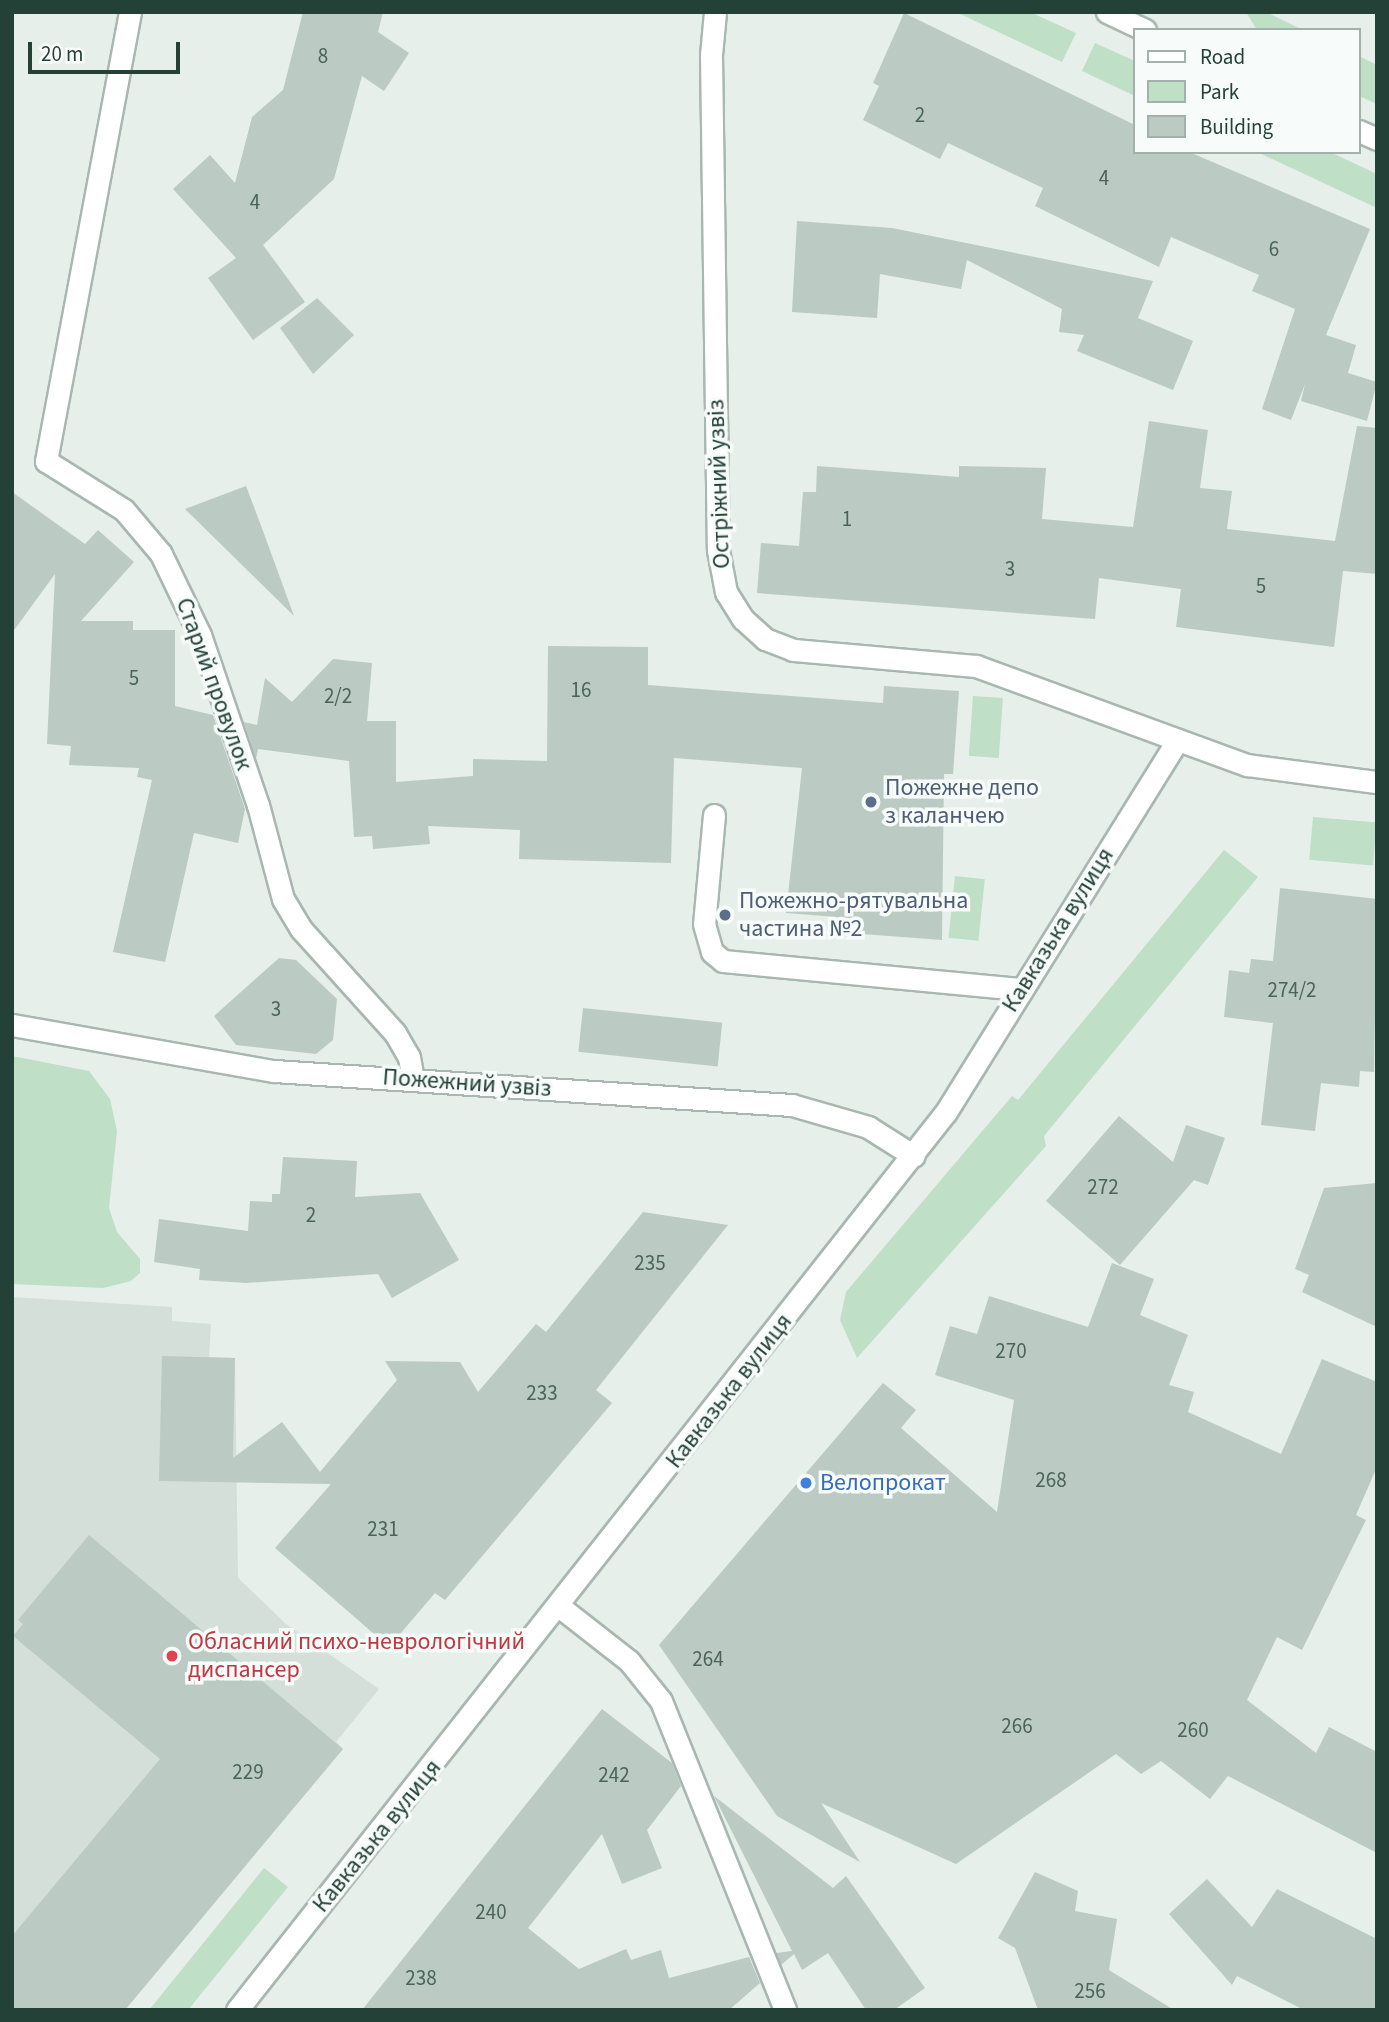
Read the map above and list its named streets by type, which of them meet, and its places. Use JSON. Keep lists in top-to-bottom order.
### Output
{
  "streets": {
    "street": [
      "Остріжний узвіз",
      "Старий провулок",
      "Кавказька вулиця",
      "Пожежний узвіз"
    ]
  },
  "crossings": [
    ["Остріжний узвіз", "Кавказька вулиця"],
    ["Старий провулок", "Пожежний узвіз"],
    ["Кавказька вулиця", "Пожежний узвіз"]
  ],
  "places": [
    "Пожежне депо з каланчею",
    "Пожежно-рятувальна частина №2",
    "Велопрокат",
    "Обласний психо-неврологічний диспансер"
  ],
  "house_numbers": [
    "8",
    "2",
    "4",
    "4",
    "6",
    "1",
    "3",
    "5",
    "5",
    "16",
    "2/2",
    "274/2",
    "3",
    "272",
    "2",
    "235",
    "270",
    "233",
    "268",
    "231",
    "264",
    "266",
    "260",
    "229",
    "242",
    "240",
    "238",
    "256"
  ],
  "legend": ["Road", "Park", "Building"],
  "scale_bar": "20 m"
}
